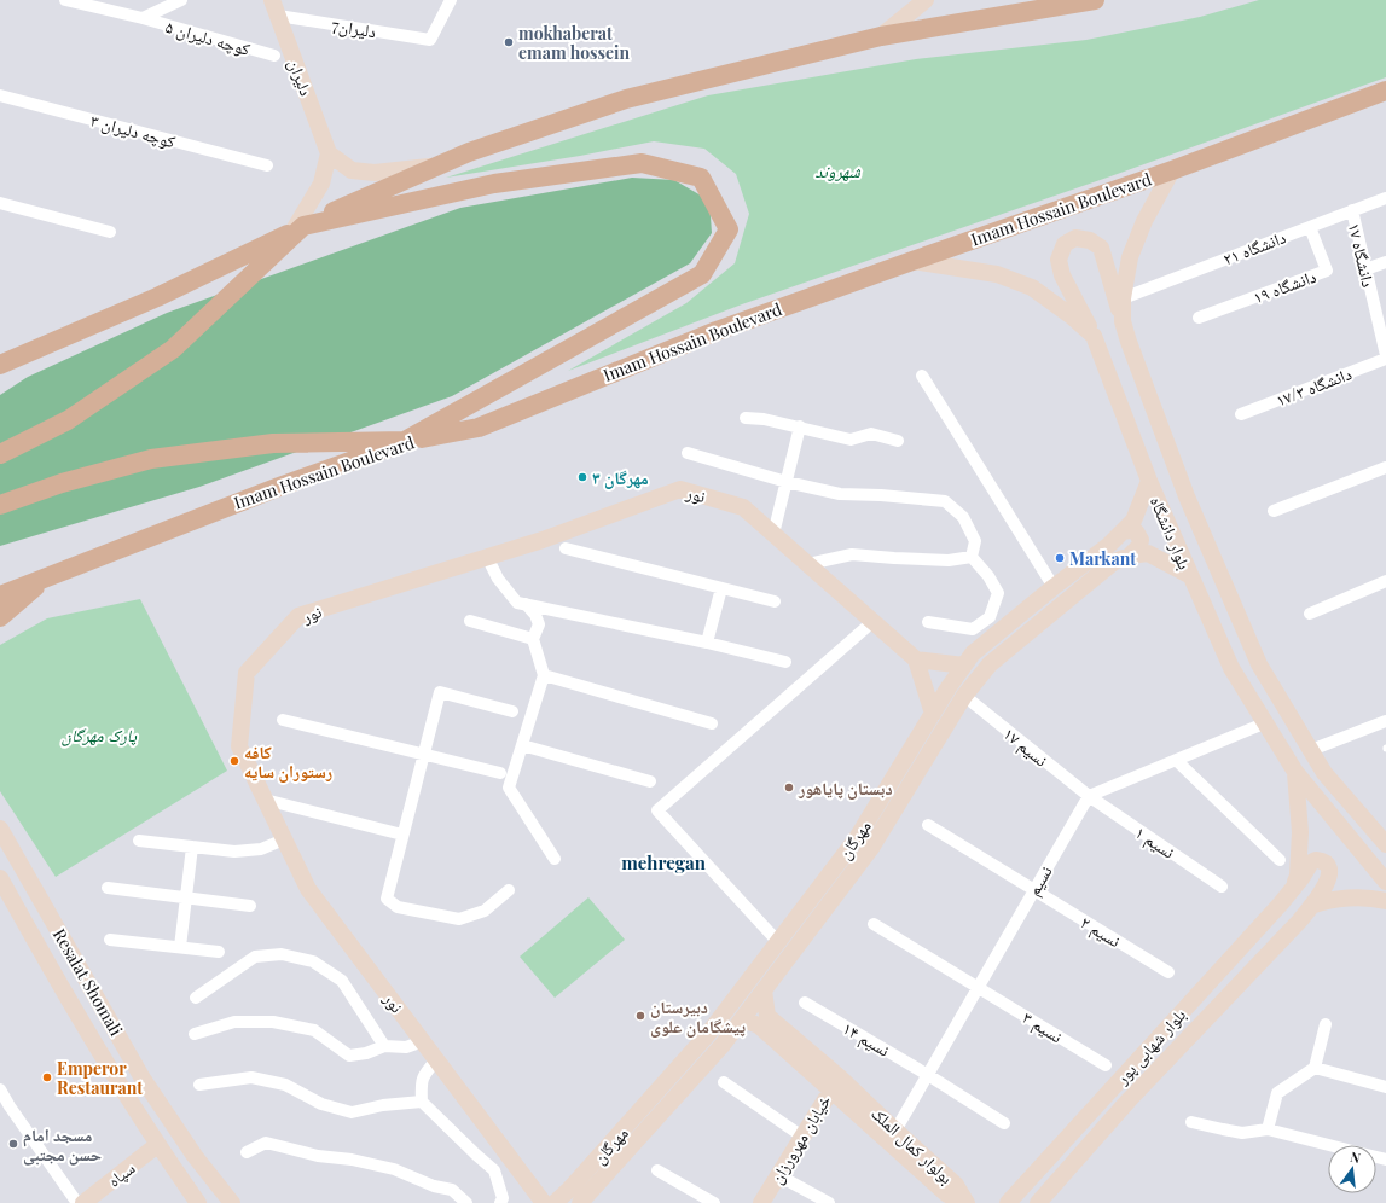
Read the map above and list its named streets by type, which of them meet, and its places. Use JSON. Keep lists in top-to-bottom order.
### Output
{
  "streets": {
    "main road": ["Imam Hossain Boulevard"],
    "street": [
      "دلیران7",
      "کوچه دلیران ۵",
      "دلیران",
      "کوچه دلیران ۳",
      "دانشگاه ۲۱",
      "دانشگاه ۱۷",
      "دانشگاه ۱۹",
      "دانشگاه ۱۷/۳",
      "نور",
      "بلوار دانشگاه",
      "نسیم ۱۷",
      "مهرگان",
      "نسیم ۱",
      "نسیم",
      "نسیم ۲",
      "Resalat Shomali",
      "نسیم ۳",
      "نسیم ۱۴",
      "بلوار شهابی پور",
      "خیابان مهرورزان",
      "بولوار کمال الملک",
      "سپاه"
    ]
  },
  "crossings": [
    ["دلیران7", "دلیران"],
    ["Imam Hossain Boulevard", "بلوار دانشگاه"],
    ["دانشگاه ۲۱", "دانشگاه ۱۷"],
    ["دانشگاه ۲۱", "دانشگاه ۱۹"],
    ["دانشگاه ۲۱", "بلوار دانشگاه"],
    ["دانشگاه ۱۷", "دانشگاه ۱۷/۳"],
    ["بلوار دانشگاه", "مهرگان"],
    ["نسیم ۱۷", "مهرگان"],
    ["نسیم ۱۷", "نسیم ۱"],
    ["نسیم ۱۷", "نسیم"],
    ["مهرگان", "بولوار کمال الملک"],
    ["نسیم ۱", "نسیم"],
    ["نسیم", "نسیم ۲"],
    ["نسیم", "نسیم ۳"],
    ["نسیم", "نسیم ۱۴"],
    ["نسیم", "بولوار کمال الملک"],
    ["Resalat Shomali", "سپاه"],
    ["خیابان مهرورزان", "بولوار کمال الملک"]
  ],
  "districts": ["mehregan"],
  "parks": ["شهروند", "پارک مهرگان"],
  "places": [
    "mokhaberat emam hossein",
    "مهرگان ۳",
    "Markant",
    "کافه رستوران سایه",
    "دبستان پایاهور",
    "دبیرستان پیشگامان علوی",
    "Emperor Restaurant",
    "مسجد امام حسن مجتبی"
  ],
  "north": "top"
}
